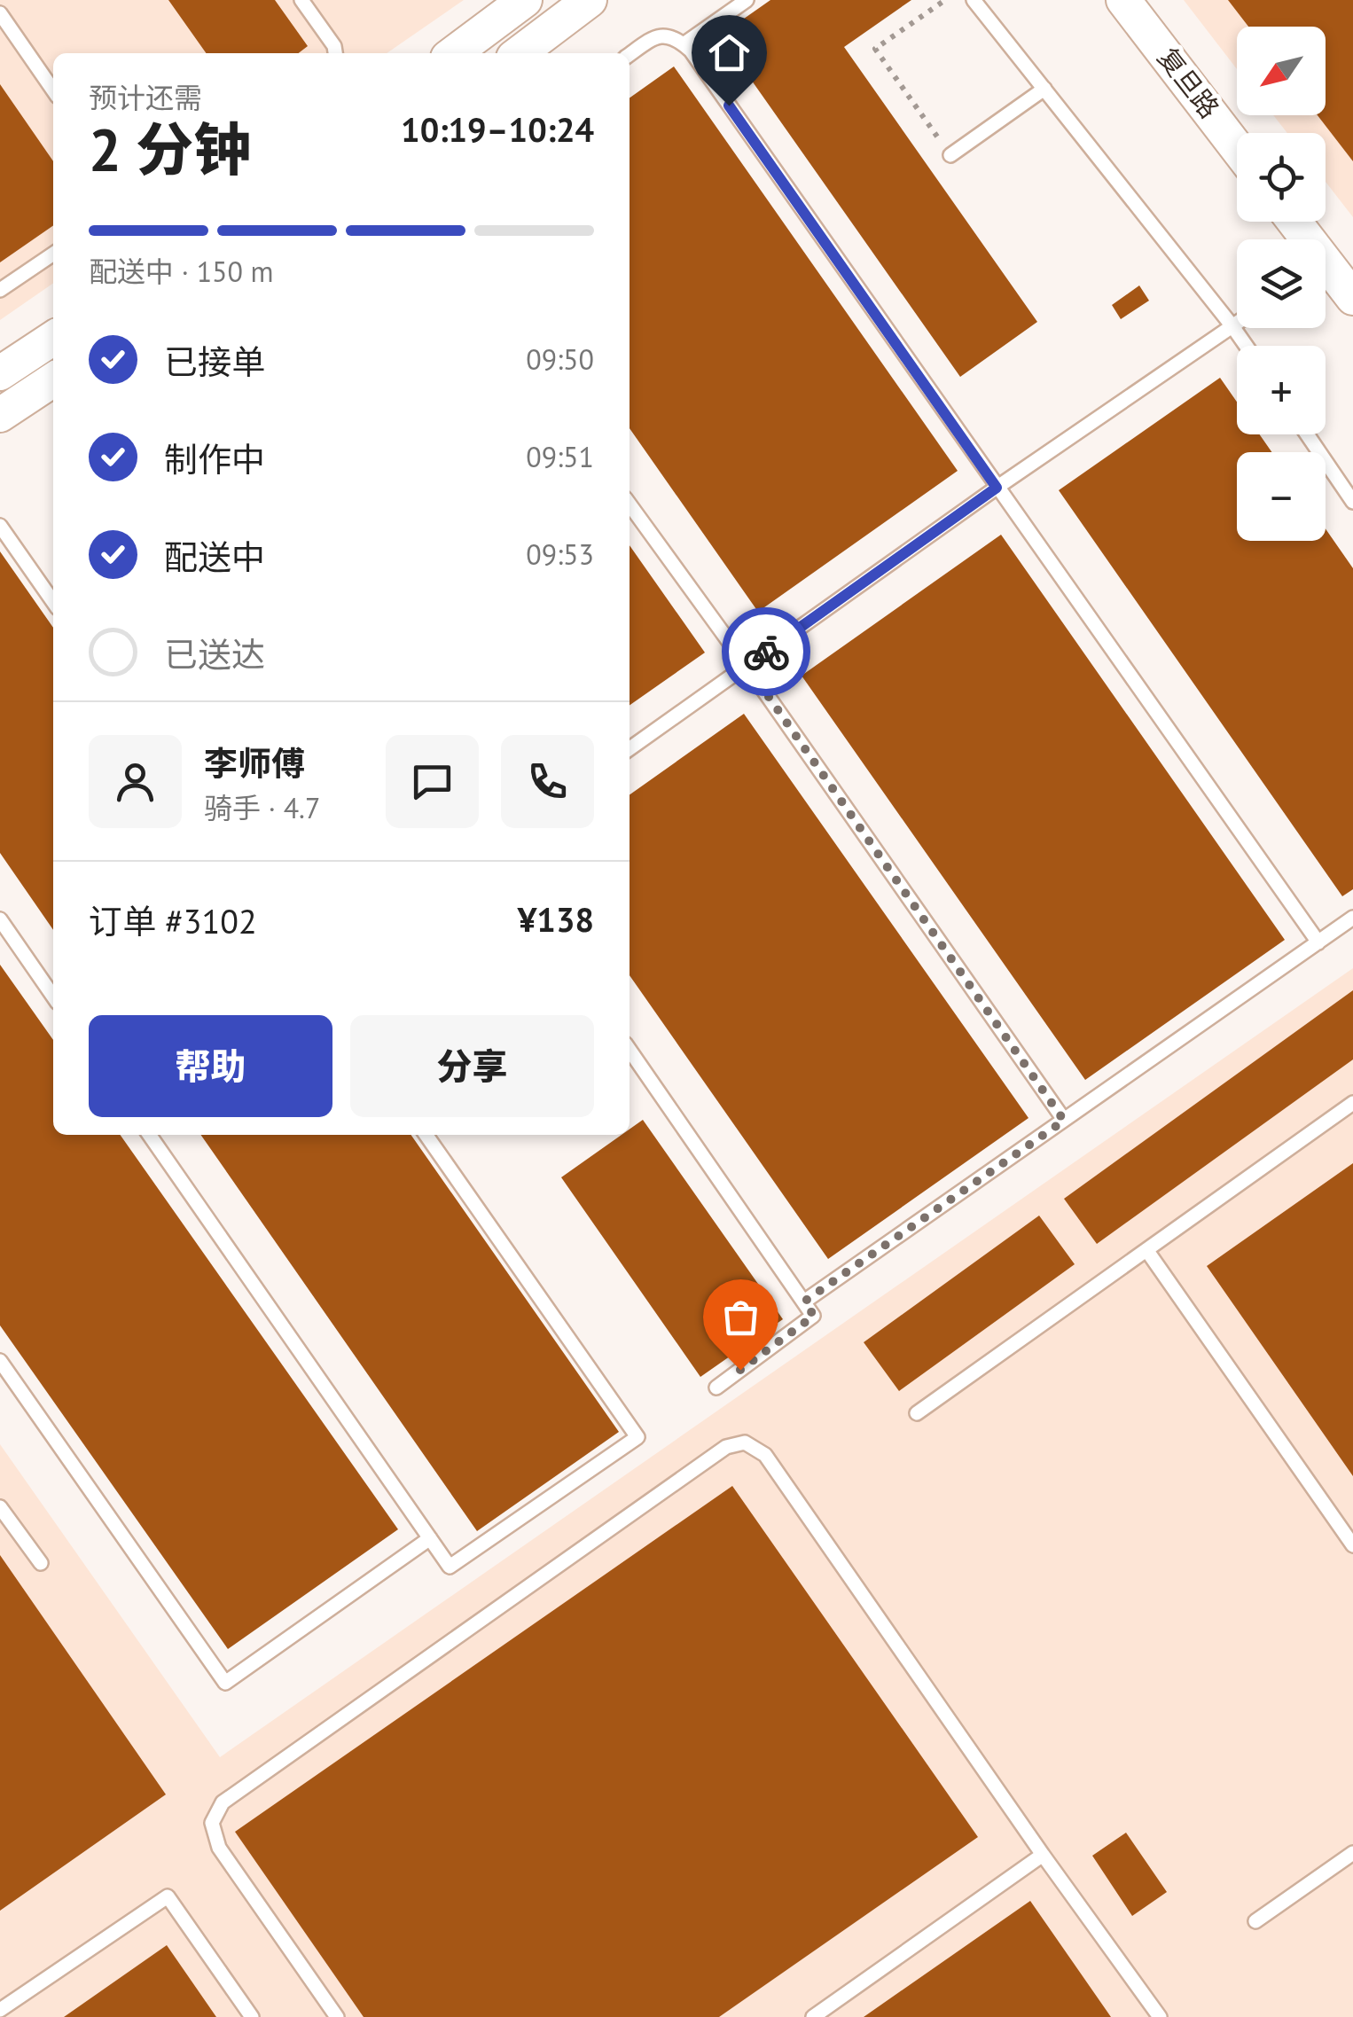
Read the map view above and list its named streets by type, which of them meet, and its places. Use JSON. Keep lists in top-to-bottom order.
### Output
{
  "streets": {
    "street": ["复旦路"]
  },
  "north": "bottom left",
  "page": {
    "map_buttons": ["+", "−"],
    "heading": ["2 分钟", "预计还需", "10:19–10:24"],
    "panel": [
      "李师傅",
      "骑手 · 4.7",
      "订单 #3102",
      "¥138"
    ],
    "bar": "配送中 · 150 m",
    "list": [
      ["已接单", "09:50"],
      ["制作中", "09:51"],
      ["配送中", "09:53"],
      "已送达"
    ],
    "buttons": ["帮助", "分享"]
  }
}
